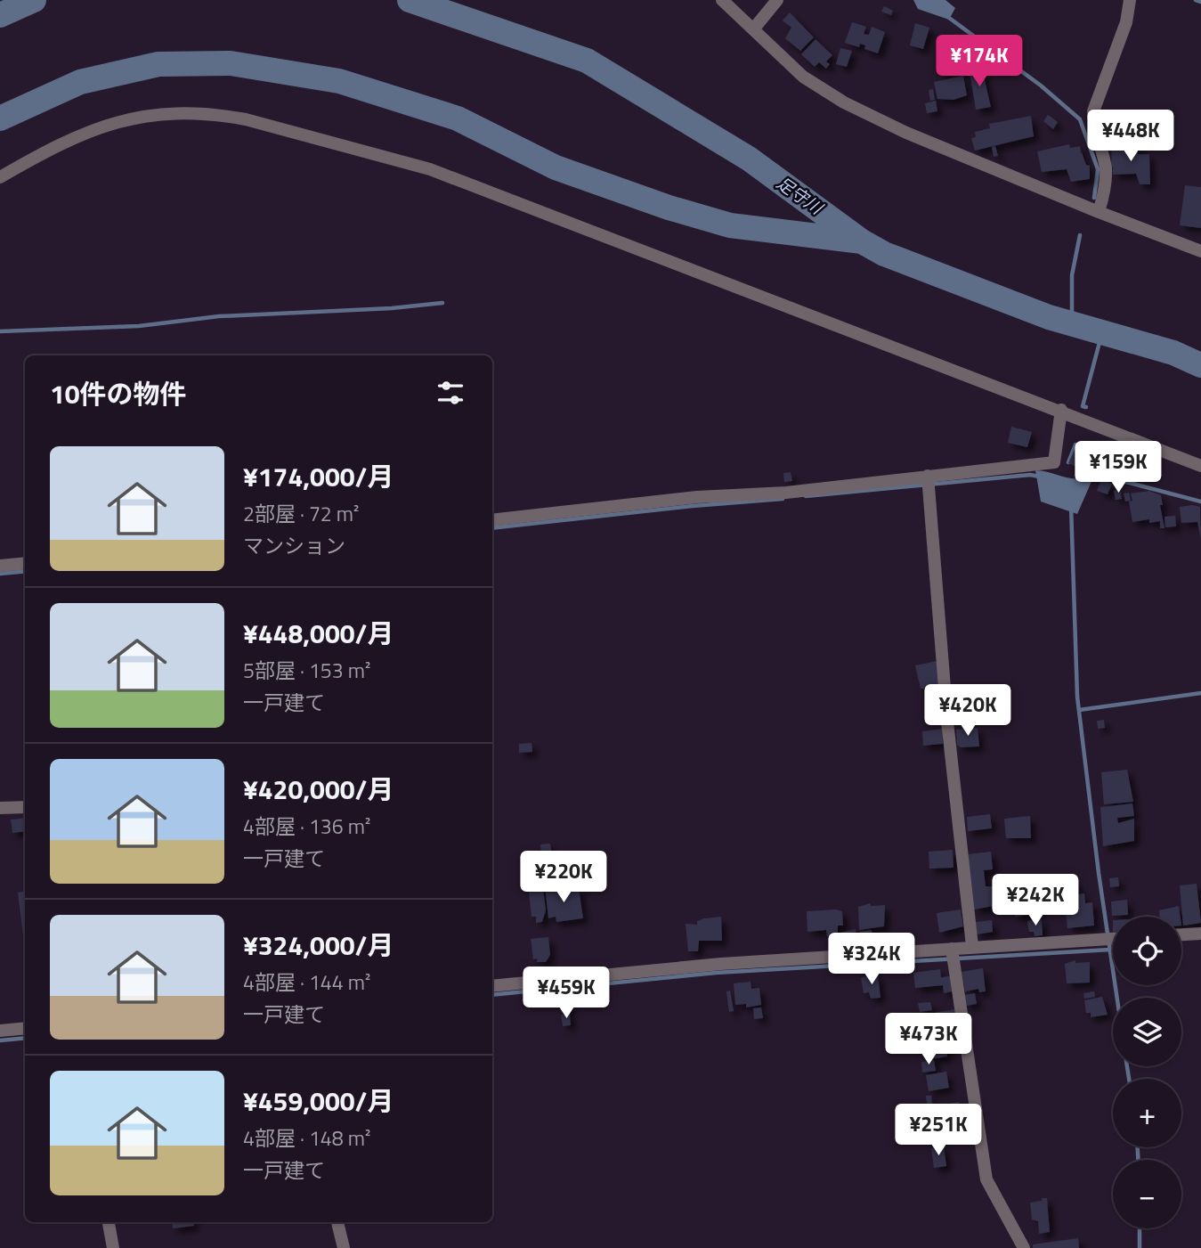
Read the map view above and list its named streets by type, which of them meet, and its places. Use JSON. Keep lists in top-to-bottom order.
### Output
{
  "water": ["足守川"],
  "page": {
    "price": [
      "¥174K",
      "¥448K",
      "¥159K",
      "¥420K",
      "¥220K",
      "¥242K",
      "¥324K",
      "¥459K",
      "¥473K",
      "¥251K"
    ],
    "heading": "10件の物件",
    "list": [
      {
        "name": "¥174,000/月",
        "note": "2部屋 · 72 m² · マンション"
      },
      {
        "name": "¥448,000/月",
        "note": "5部屋 · 153 m² · 一戸建て"
      },
      {
        "name": "¥420,000/月",
        "note": "4部屋 · 136 m² · 一戸建て"
      },
      {
        "name": "¥324,000/月",
        "note": "4部屋 · 144 m² · 一戸建て"
      },
      {
        "name": "¥459,000/月",
        "note": "4部屋 · 148 m² · 一戸建て"
      }
    ],
    "map_buttons": ["+", "−"]
  }
}
